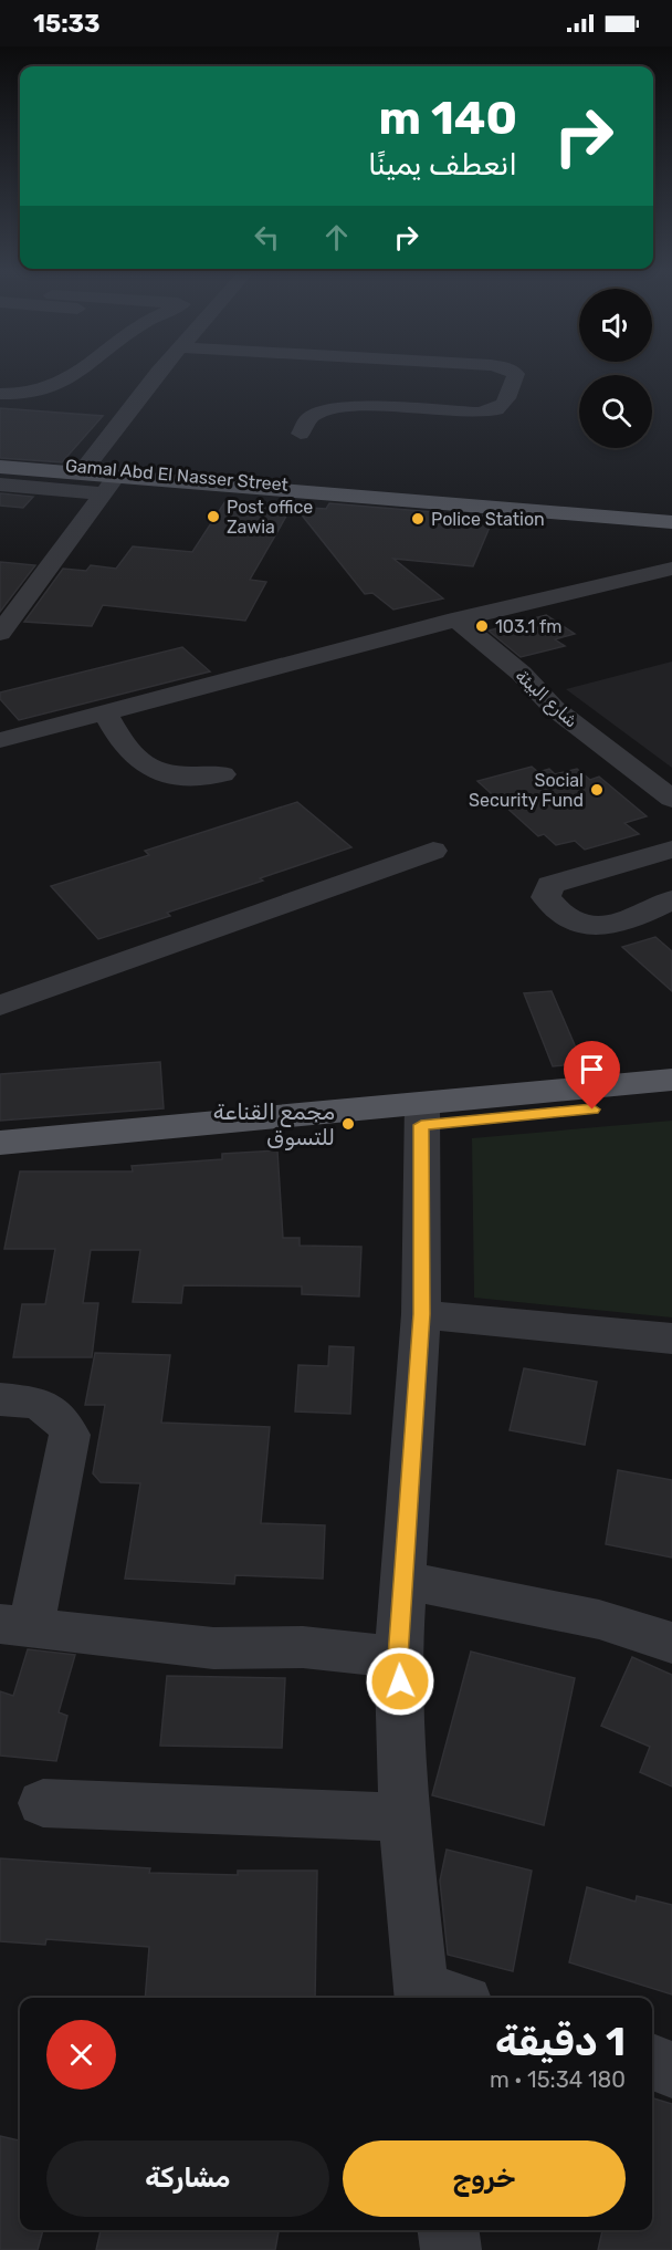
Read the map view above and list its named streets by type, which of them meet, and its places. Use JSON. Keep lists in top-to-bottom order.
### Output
{
  "streets": {
    "main road": ["Gamal Abd El Nasser Street"],
    "street": ["شارع البيئة"]
  },
  "places": [
    "Post office Zawia",
    "Police Station",
    "103.1 fm",
    "Social Security Fund",
    "مجمع القناعة للتسوق"
  ],
  "page": {
    "status": "15:33",
    "turn": ["140 m", "انعطف يمينًا"],
    "heading": ["1 دقيقة", "180 m · 15:34"],
    "buttons": ["خروج", "مشاركة"]
  }
}
